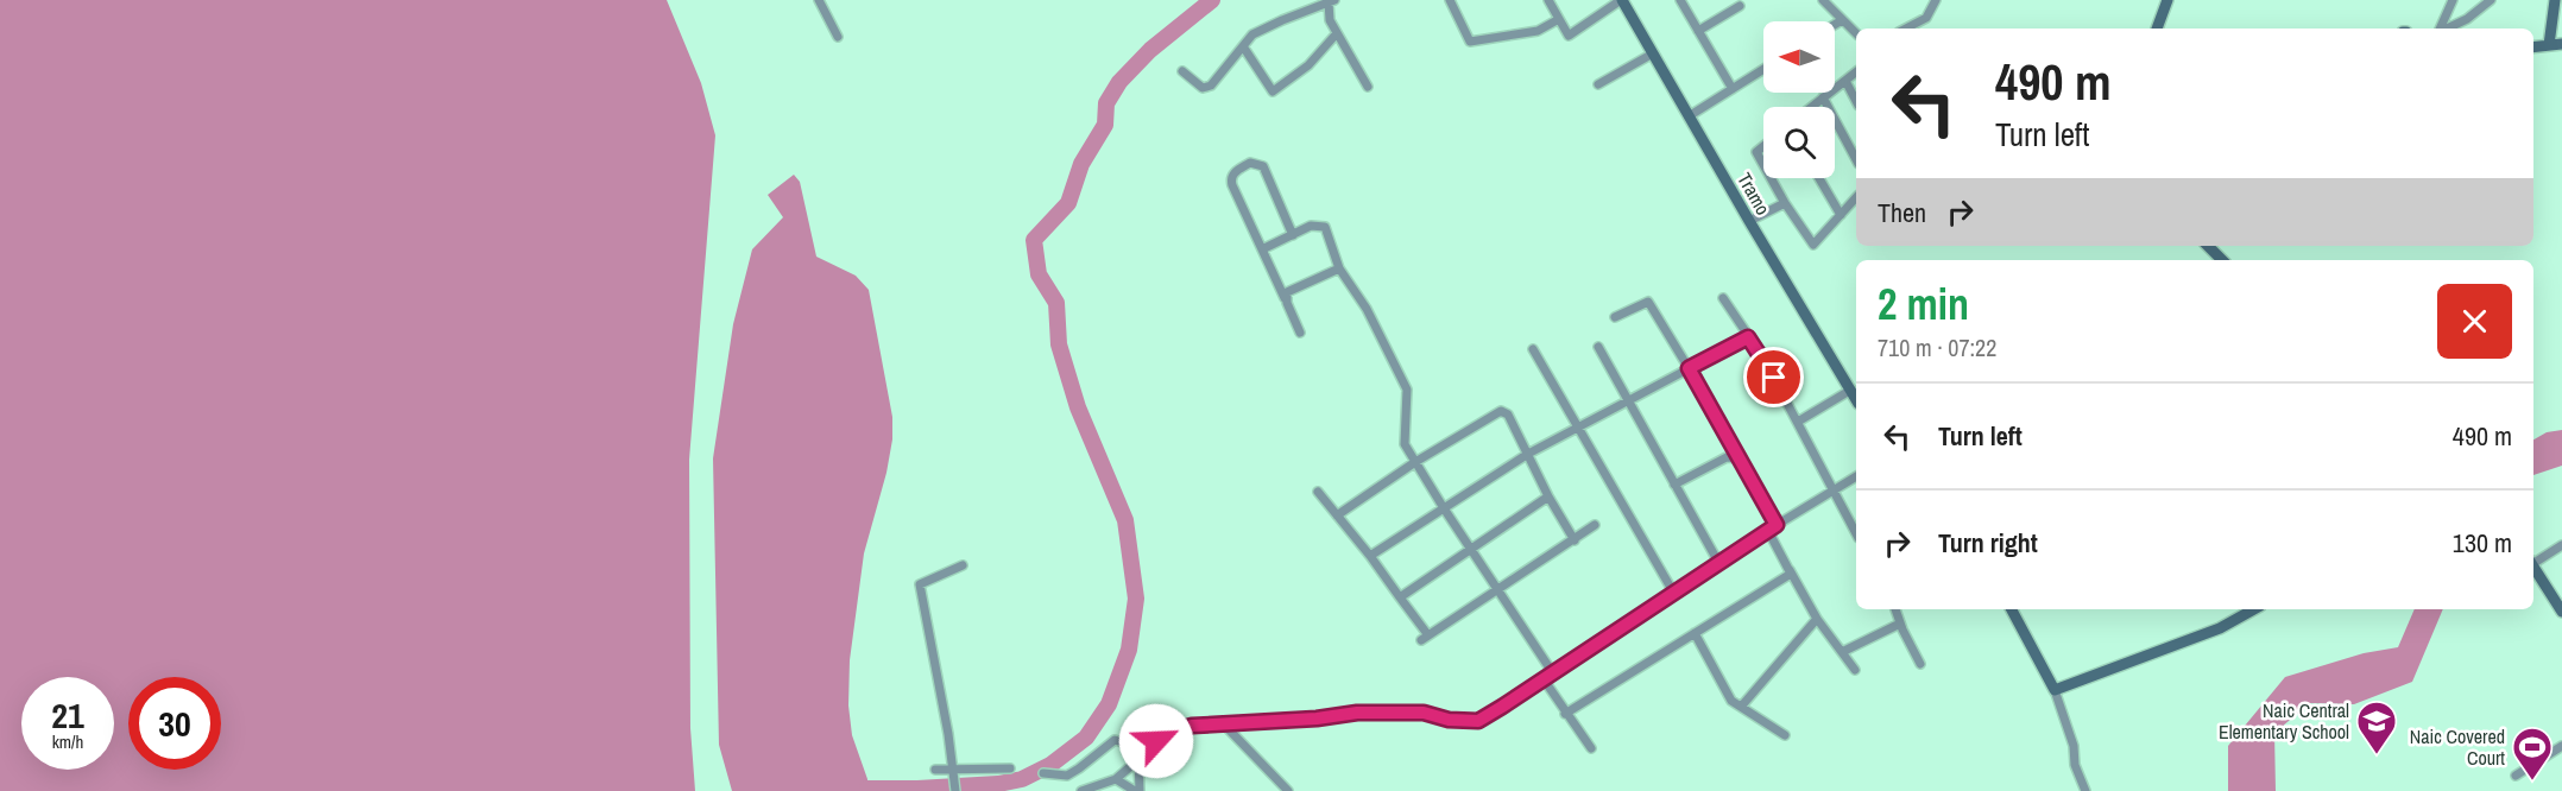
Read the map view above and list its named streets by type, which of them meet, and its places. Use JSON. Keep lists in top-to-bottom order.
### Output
{
  "streets": {
    "street": ["Tramo"]
  },
  "places": {
    "school or university": ["Naic Central Elementary School"],
    "sports": ["Naic Covered Court"]
  },
  "north": "left",
  "page": {
    "turn": ["490 m", "Turn left"],
    "then": "Then",
    "heading": ["2 min", "710 m · 07:22"],
    "list": [
      {
        "name": "Turn left",
        "value": "490 m"
      },
      {
        "name": "Turn right",
        "value": "130 m"
      }
    ],
    "speed": "21 km/h",
    "limit": "30"
  }
}
